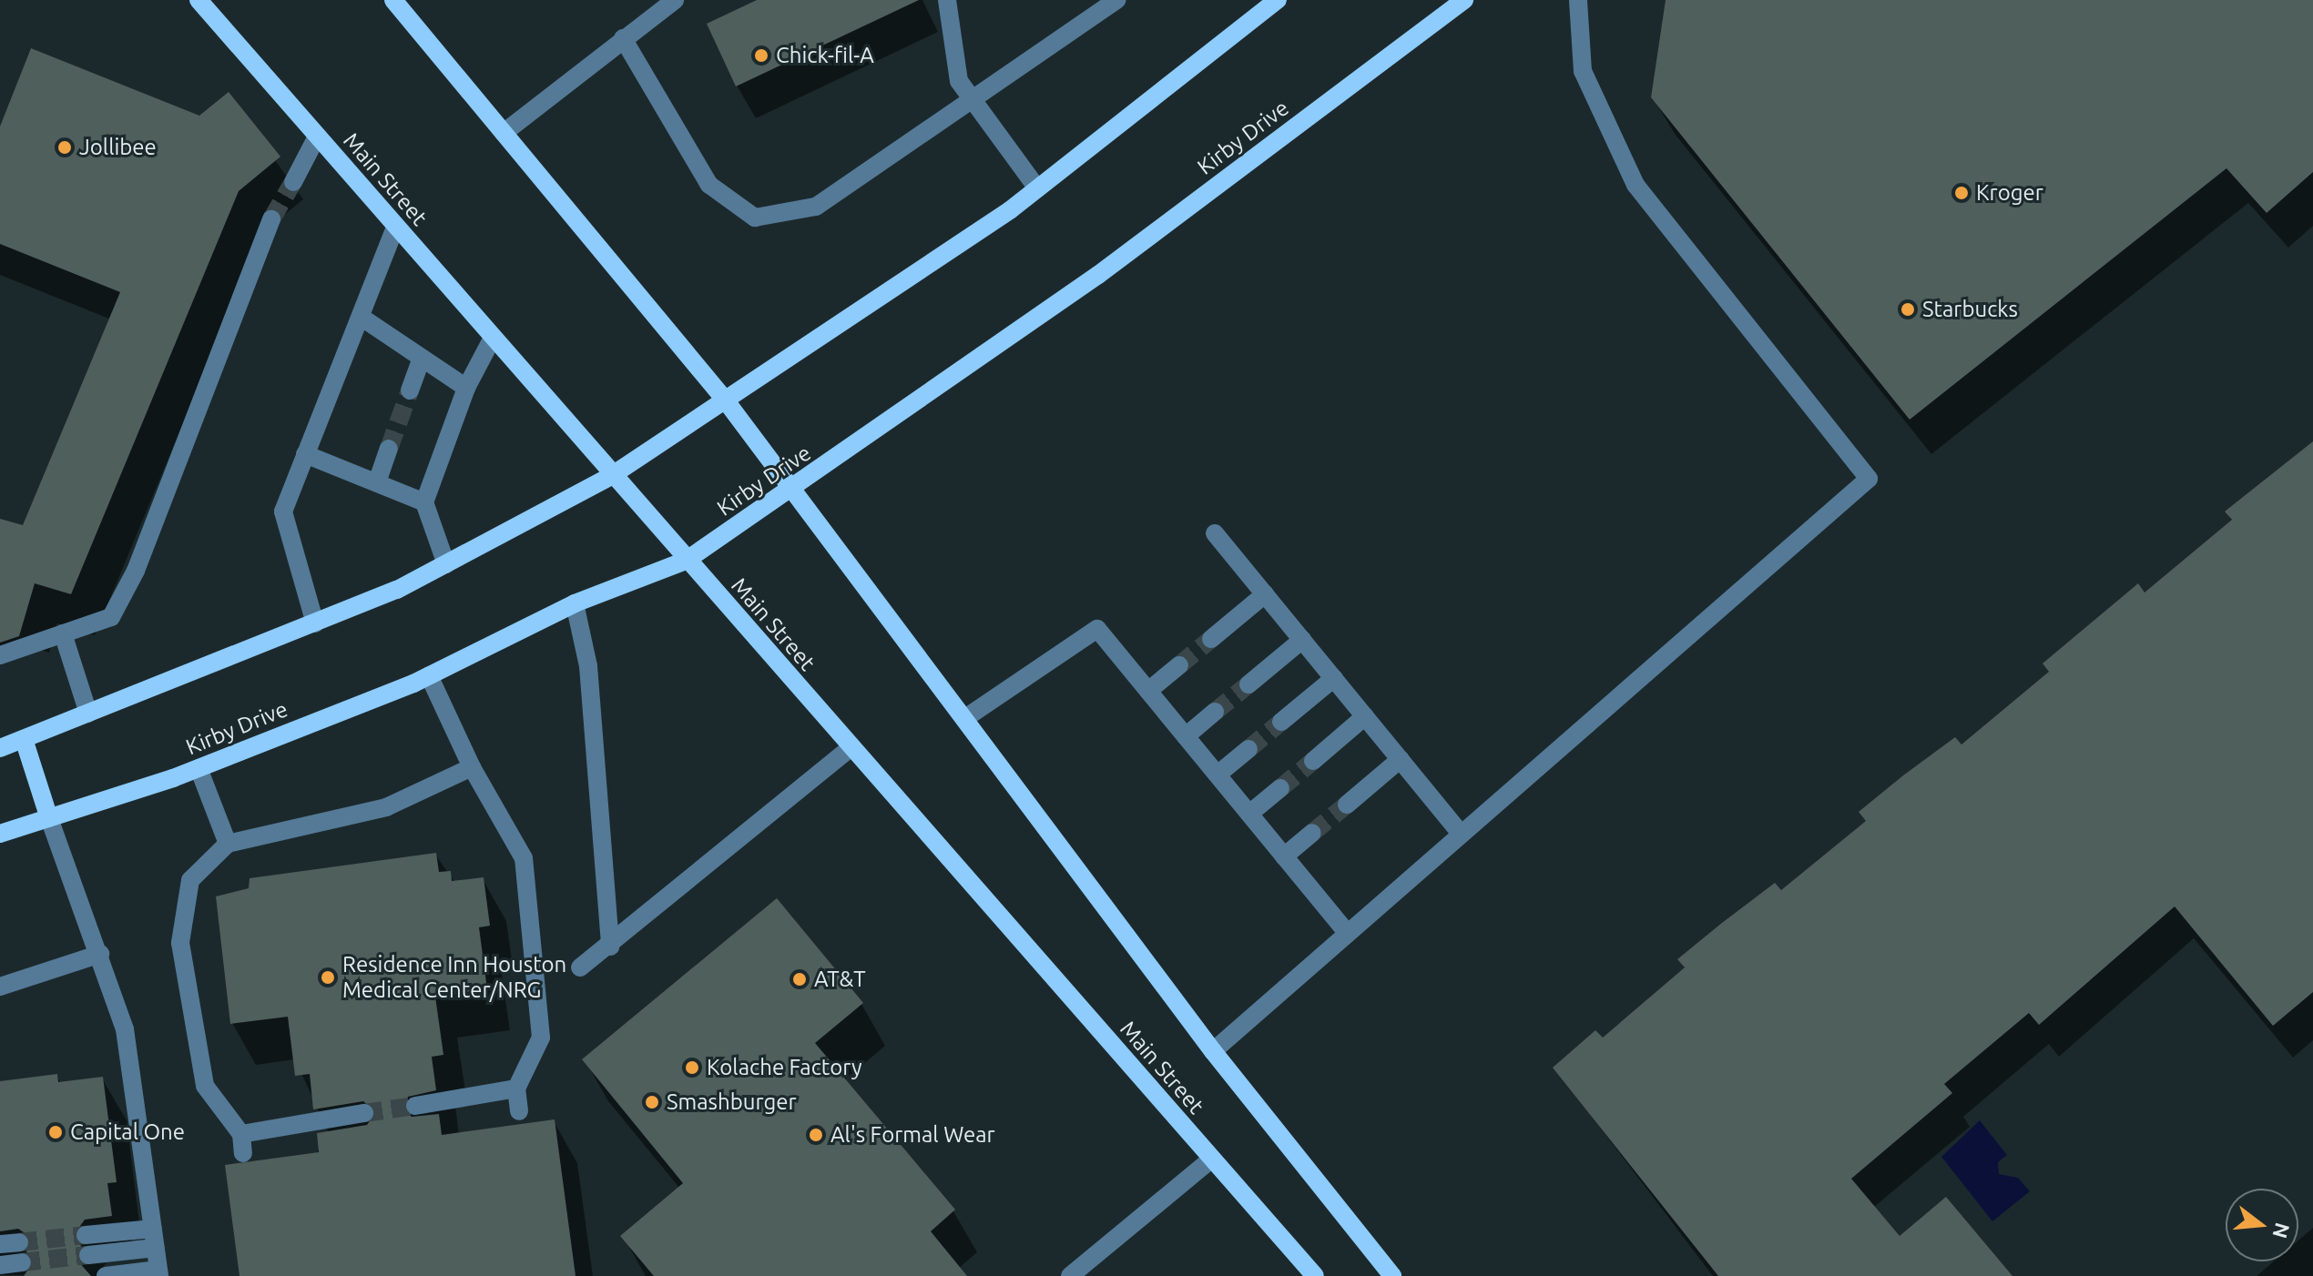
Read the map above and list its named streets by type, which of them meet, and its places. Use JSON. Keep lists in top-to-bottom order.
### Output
{
  "streets": {
    "main road": ["Kirby Drive", "Main Street"]
  },
  "crossings": [
    ["Kirby Drive", "Main Street"]
  ],
  "places": [
    "Chick-fil-A",
    "Jollibee",
    "Kroger",
    "Starbucks",
    "Residence Inn Houston Medical Center/NRG",
    "AT&T",
    "Kolache Factory",
    "Smashburger",
    "Capital One",
    "Al's Formal Wear"
  ],
  "north": "right"
}
